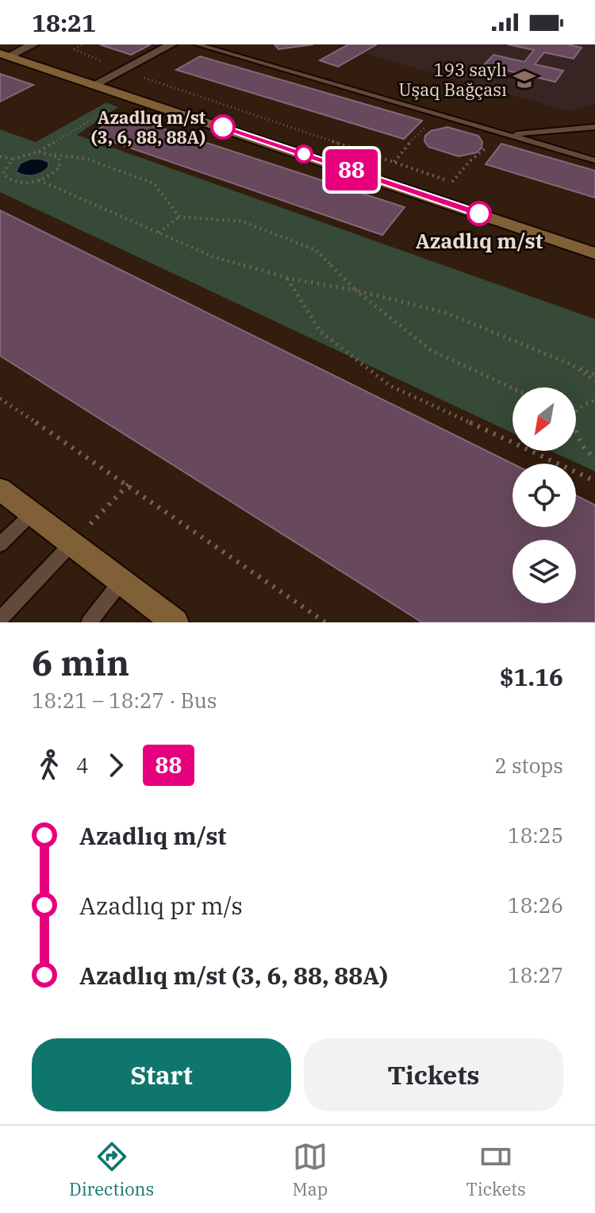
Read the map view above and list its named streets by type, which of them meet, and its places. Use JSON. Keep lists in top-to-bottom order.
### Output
{
  "places": {
    "school or university": ["193 saylı Uşaq Bağçası"],
    "other": ["Azadlıq m/st (3, 6, 88, 88A)", "Azadlıq m/st"]
  },
  "lines": ["bus line 88"],
  "north": "bottom left",
  "page": {
    "status": "18:21",
    "on_map": "88",
    "heading": ["6 min", "18:21 – 18:27 · Bus", "$1.16"],
    "legs": ["4", "88", "2 stops"],
    "list": [
      {
        "name": "Azadlıq m/st",
        "value": "18:25"
      },
      {
        "name": "Azadlıq pr m/s",
        "value": "18:26"
      },
      {
        "name": "Azadlıq m/st (3, 6, 88, 88A)",
        "value": "18:27"
      }
    ],
    "buttons": ["Start", "Tickets"],
    "tabs": ["Directions", "Map", "Tickets"]
  }
}
